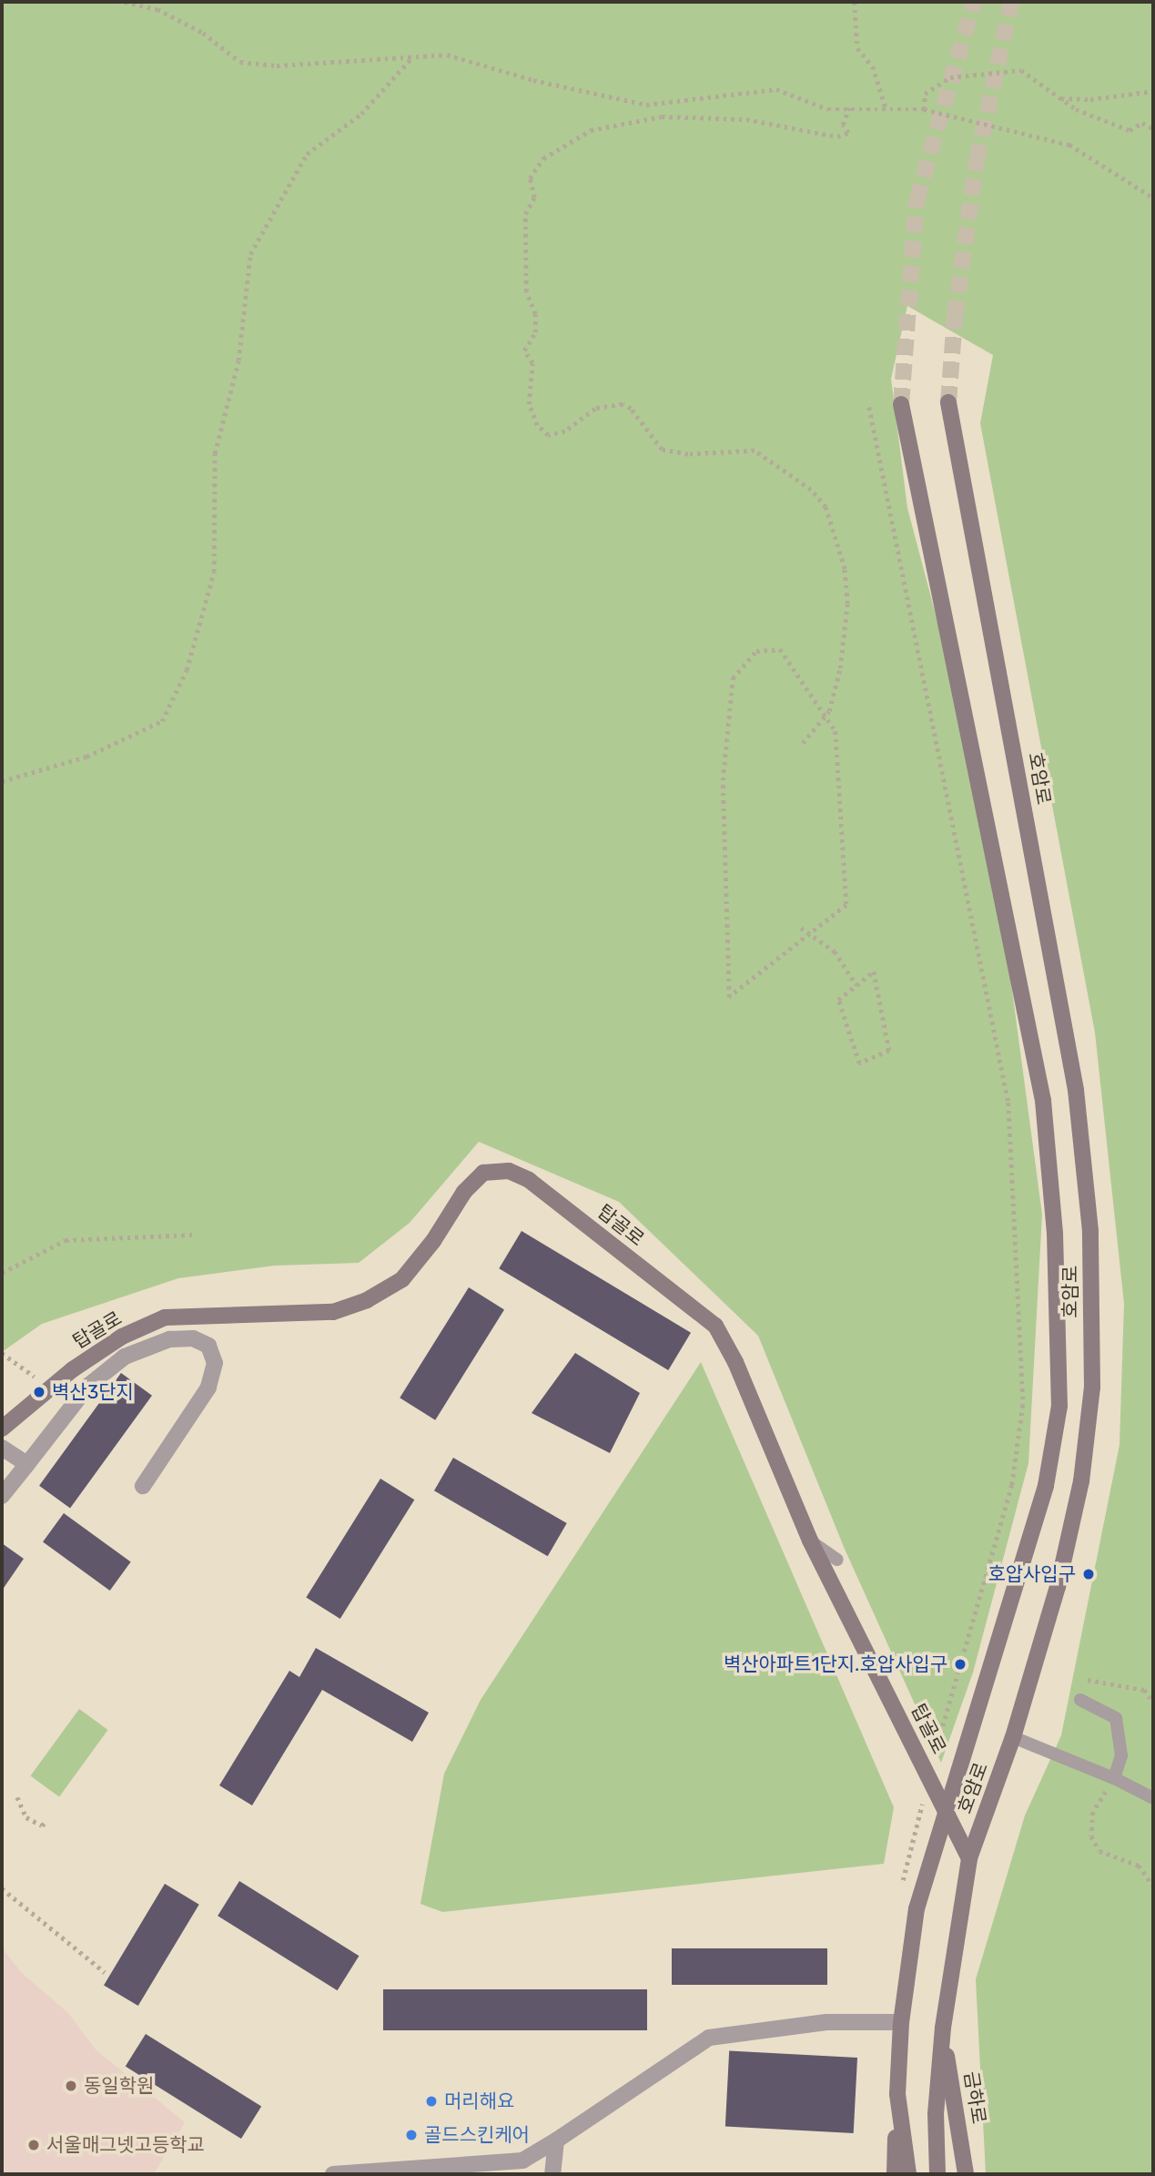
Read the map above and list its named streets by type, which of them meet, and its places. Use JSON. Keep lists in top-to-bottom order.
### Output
{
  "streets": {
    "main road": ["호암로", "탑골로", "금하로"]
  },
  "crossings": [
    ["호암로", "탑골로"],
    ["호암로", "금하로"]
  ],
  "places": [
    "벽산3단지",
    "호압사입구",
    "벽산아파트1단지.호압사입구",
    "동일학원",
    "머리해요",
    "골드스킨케어",
    "서울매그넷고등학교"
  ]
}
